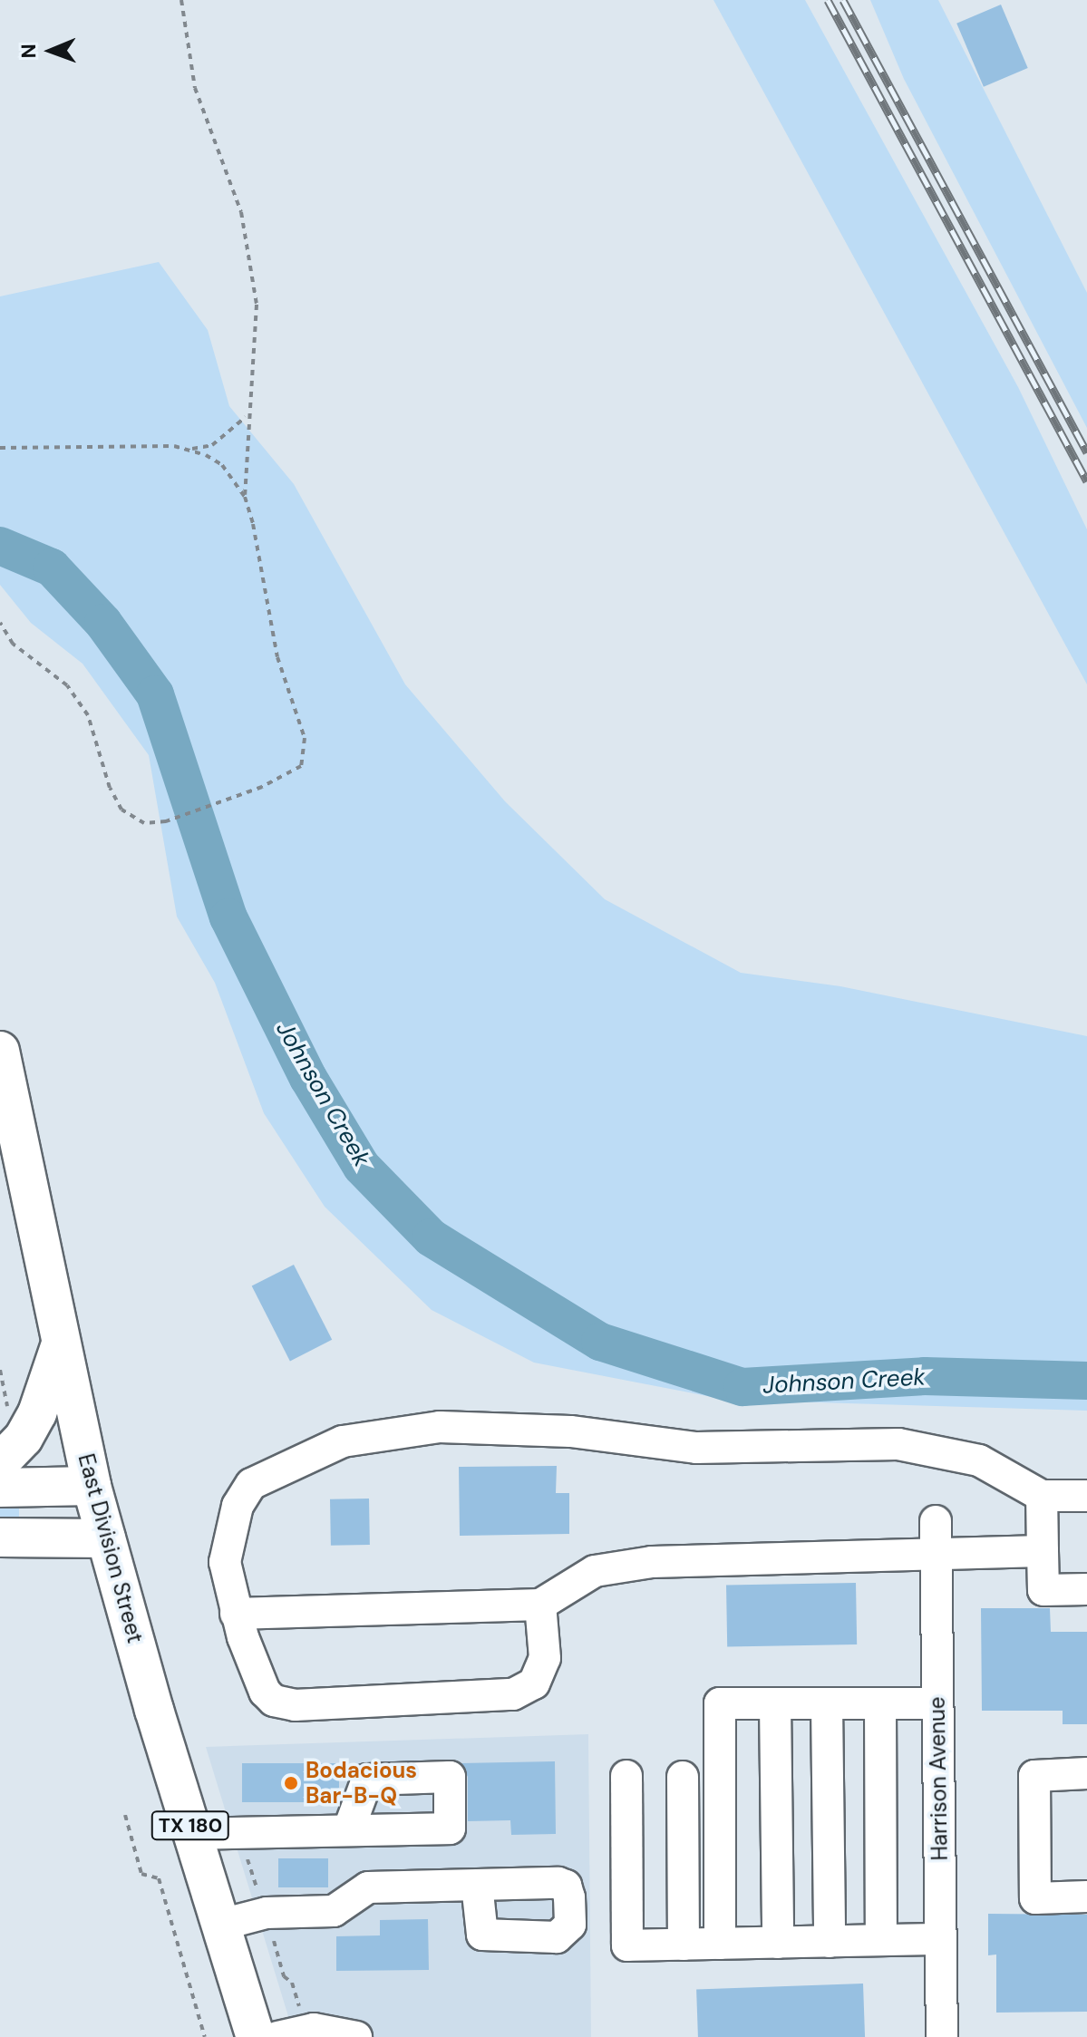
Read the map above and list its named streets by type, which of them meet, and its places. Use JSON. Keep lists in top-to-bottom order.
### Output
{
  "streets": {
    "main road": ["East Division Street", "TX 180"],
    "street": ["Harrison Avenue"]
  },
  "water": ["Johnson Creek"],
  "places": ["Bodacious Bar-B-Q"],
  "north": "left"
}
